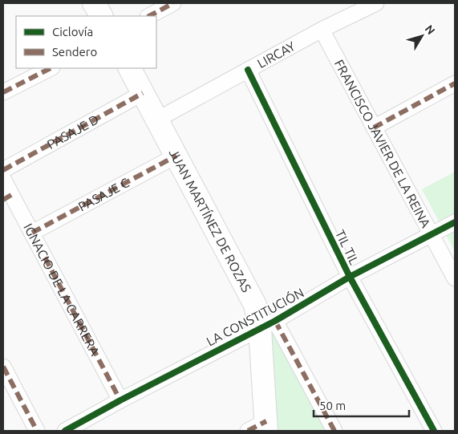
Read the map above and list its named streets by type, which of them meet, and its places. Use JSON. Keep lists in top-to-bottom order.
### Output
{
  "streets": {
    "street": [
      "LIRCAY",
      "PASAJE D",
      "FRANCISCO JAVIER DE LA REINA",
      "PASAJE C",
      "JUAN MARTÍNEZ DE ROZAS",
      "TIL TIL",
      "IGNACIO DE LA CARRERA",
      "LA CONSTITUCIÓN"
    ]
  },
  "crossings": [
    ["LIRCAY", "FRANCISCO JAVIER DE LA REINA"],
    ["LIRCAY", "JUAN MARTÍNEZ DE ROZAS"],
    ["LIRCAY", "TIL TIL"],
    ["PASAJE D", "JUAN MARTÍNEZ DE ROZAS"],
    ["FRANCISCO JAVIER DE LA REINA", "LA CONSTITUCIÓN"],
    ["PASAJE C", "JUAN MARTÍNEZ DE ROZAS"],
    ["PASAJE C", "IGNACIO DE LA CARRERA"],
    ["JUAN MARTÍNEZ DE ROZAS", "LA CONSTITUCIÓN"],
    ["TIL TIL", "LA CONSTITUCIÓN"],
    ["IGNACIO DE LA CARRERA", "LA CONSTITUCIÓN"]
  ],
  "legend": ["Ciclovía", "Sendero"],
  "scale_bar": "50 m",
  "north": "top right"
}
